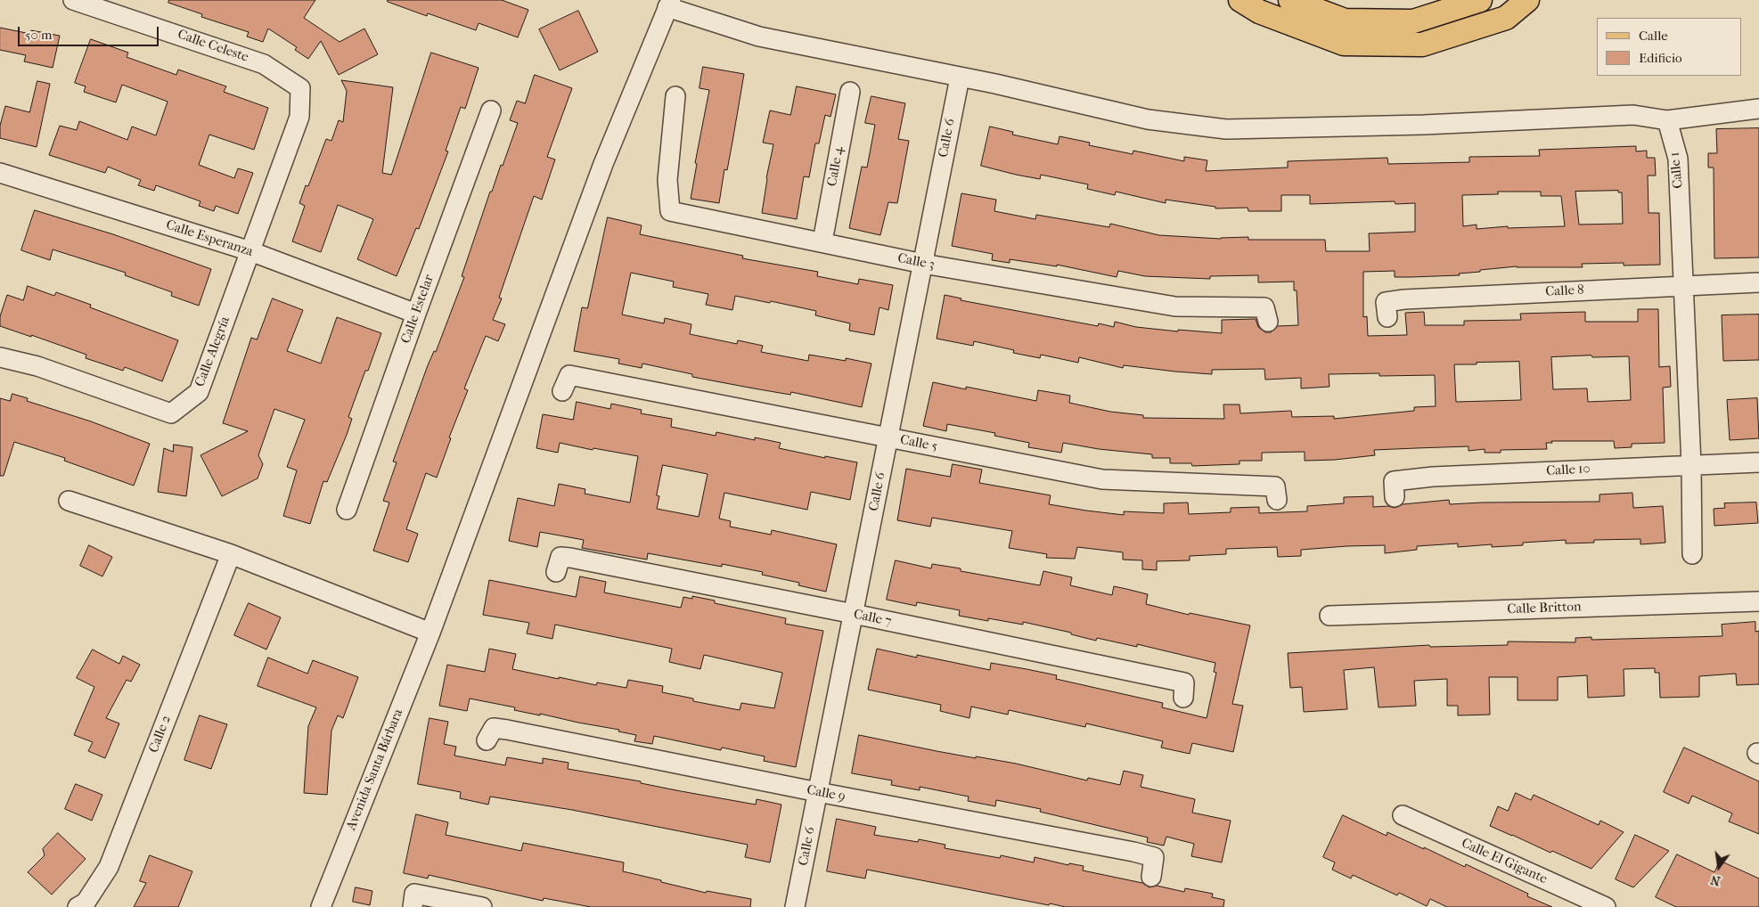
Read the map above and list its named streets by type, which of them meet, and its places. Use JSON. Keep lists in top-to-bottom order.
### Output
{
  "streets": {
    "street": [
      "Calle Celeste",
      "Calle 6",
      "Calle 4",
      "Calle 1",
      "Calle Esperanza",
      "Calle 3",
      "Calle 8",
      "Calle Estelar",
      "Calle Alegría",
      "Calle 5",
      "Calle 10",
      "Calle Britton",
      "Calle 7",
      "Calle 2",
      "Avenida Santa Bárbara",
      "Calle 9",
      "Calle El Gigante"
    ]
  },
  "crossings": [
    ["Calle Celeste", "Calle Alegría"],
    ["Calle 6", "Calle 3"],
    ["Calle 6", "Calle 5"],
    ["Calle 6", "Calle 7"],
    ["Calle 6", "Calle 9"],
    ["Calle 4", "Calle 3"],
    ["Calle 1", "Calle 8"],
    ["Calle 1", "Calle 10"],
    ["Calle Esperanza", "Calle Estelar"],
    ["Calle Esperanza", "Calle Alegría"]
  ],
  "legend": ["Calle", "Edificio"],
  "scale_bar": "50 m",
  "north": "bottom"
}
